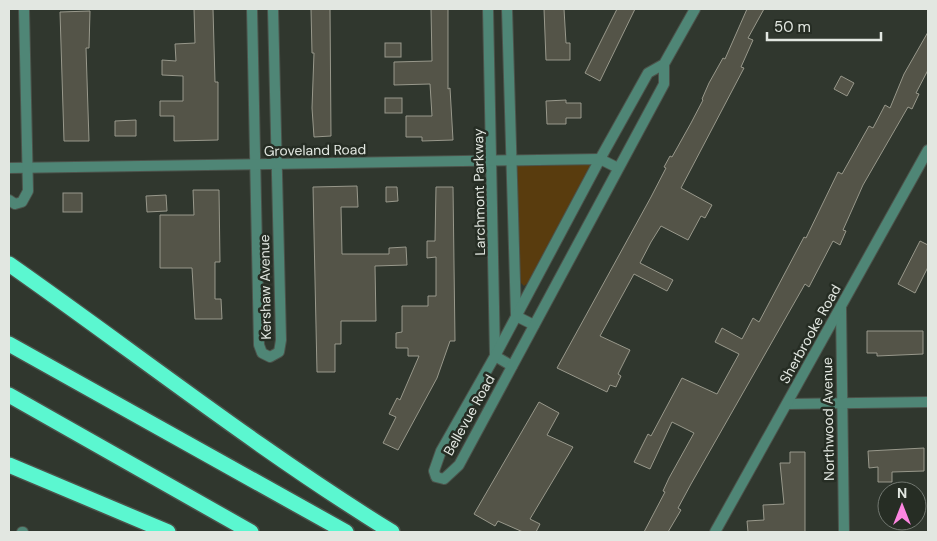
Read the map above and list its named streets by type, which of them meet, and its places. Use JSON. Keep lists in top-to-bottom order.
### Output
{
  "streets": {
    "street": [
      "Groveland Road",
      "Larchmont Parkway",
      "Kershaw Avenue",
      "Sherbrooke Road",
      "Bellevue Road",
      "Northwood Avenue"
    ]
  },
  "crossings": [
    ["Groveland Road", "Larchmont Parkway"],
    ["Groveland Road", "Kershaw Avenue"],
    ["Groveland Road", "Bellevue Road"],
    ["Larchmont Parkway", "Bellevue Road"],
    ["Sherbrooke Road", "Northwood Avenue"]
  ],
  "scale_bar": "50 m",
  "north": "top"
}
